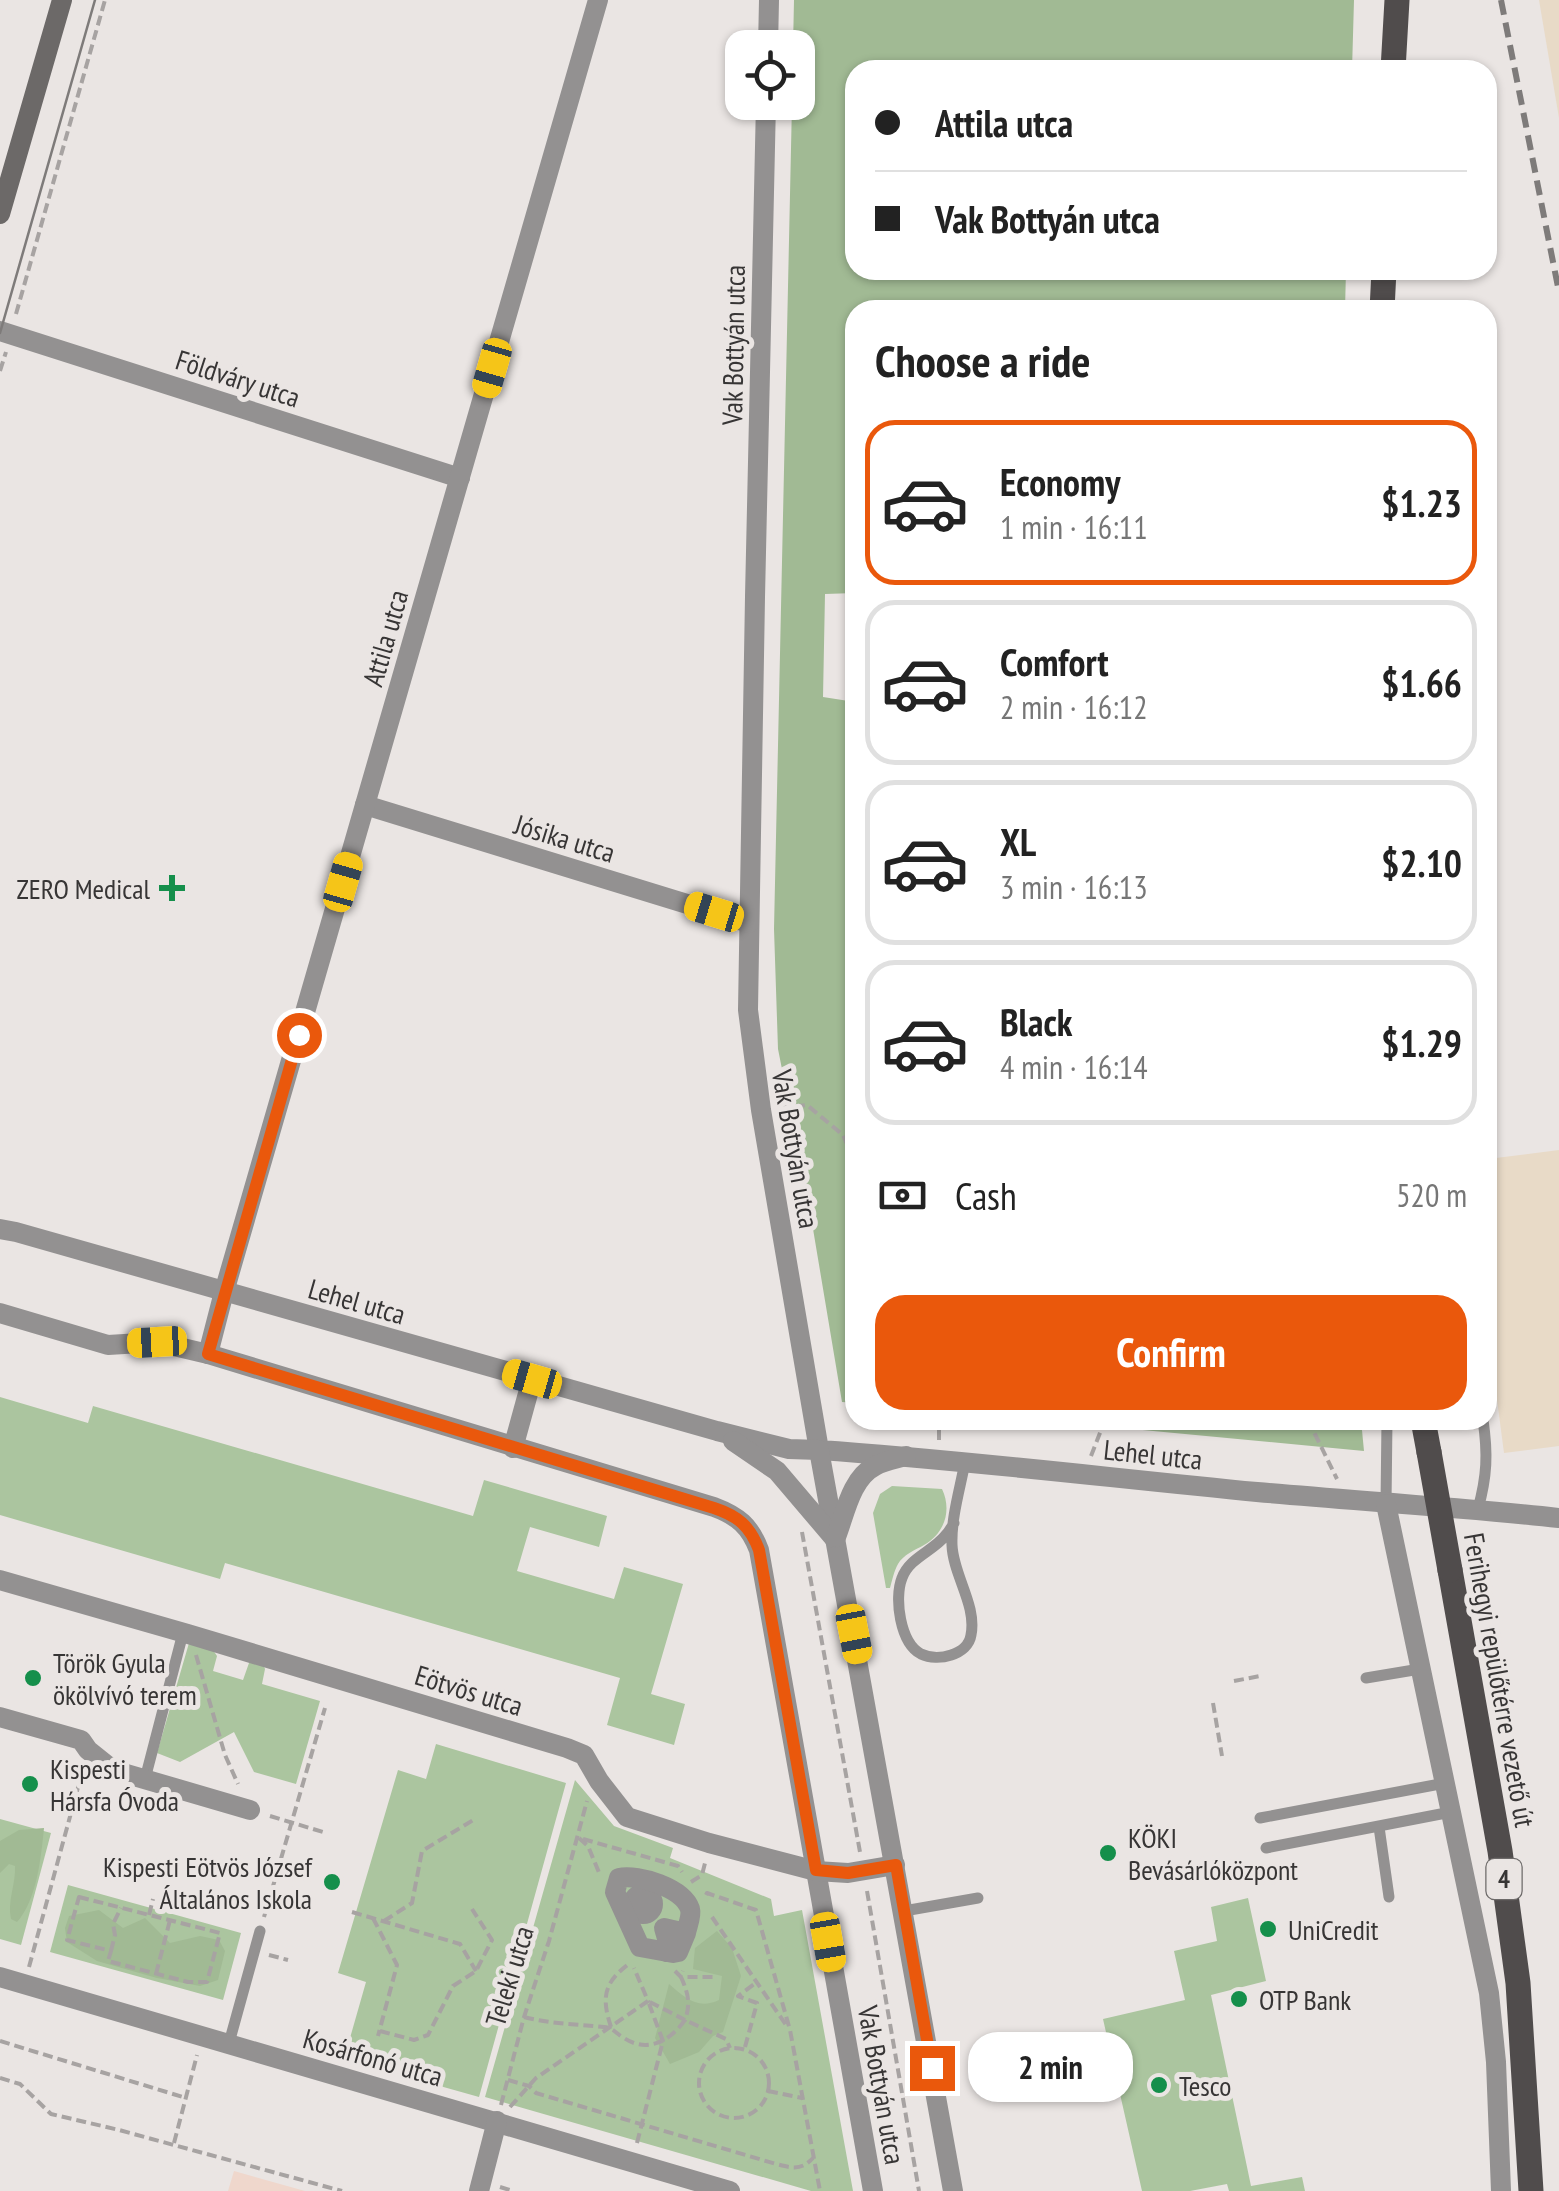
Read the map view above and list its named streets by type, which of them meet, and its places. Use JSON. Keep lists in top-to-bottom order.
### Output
{
  "streets": {
    "main road": ["Ferihegyi repülőtérre vezető út", "4"],
    "street": [
      "Vak Bottyán utca",
      "Földváry utca",
      "Attila utca",
      "Jósika utca",
      "Lehel utca",
      "Eötvös utca",
      "Kosárfonó utca"
    ],
    "path": ["Teleki utca"]
  },
  "crossings": [
    ["Vak Bottyán utca", "Jósika utca"],
    ["Vak Bottyán utca", "Lehel utca"],
    ["Vak Bottyán utca", "Eötvös utca"],
    ["Földváry utca", "Attila utca"],
    ["Attila utca", "Jósika utca"],
    ["Attila utca", "Lehel utca"],
    ["Eötvös utca", "Teleki utca"],
    ["Teleki utca", "Kosárfonó utca"]
  ],
  "places": {
    "health": ["ZERO Medical"],
    "other": [
      "Török Gyula ökölvívó terem",
      "Kispesti Hársfa Óvoda",
      "KÖKI Bevásárlóközpont",
      "Kispesti Eötvös József Általános Iskola",
      "UniCredit",
      "OTP Bank",
      "Tesco"
    ]
  },
  "page": {
    "banner": ["Attila utca", "Vak Bottyán utca"],
    "heading": "Choose a ride",
    "list": [
      {
        "name": "Economy",
        "note": "1 min · 16:11",
        "value": "$1.23"
      },
      {
        "name": "Comfort",
        "note": "2 min · 16:12",
        "value": "$1.66"
      },
      {
        "name": "XL",
        "note": "3 min · 16:13",
        "value": "$2.10"
      },
      {
        "name": "Black",
        "note": "4 min · 16:14",
        "value": "$1.29"
      }
    ],
    "pay": ["Cash", "520 m"],
    "buttons": "Confirm",
    "bubble": "2 min"
  }
}
